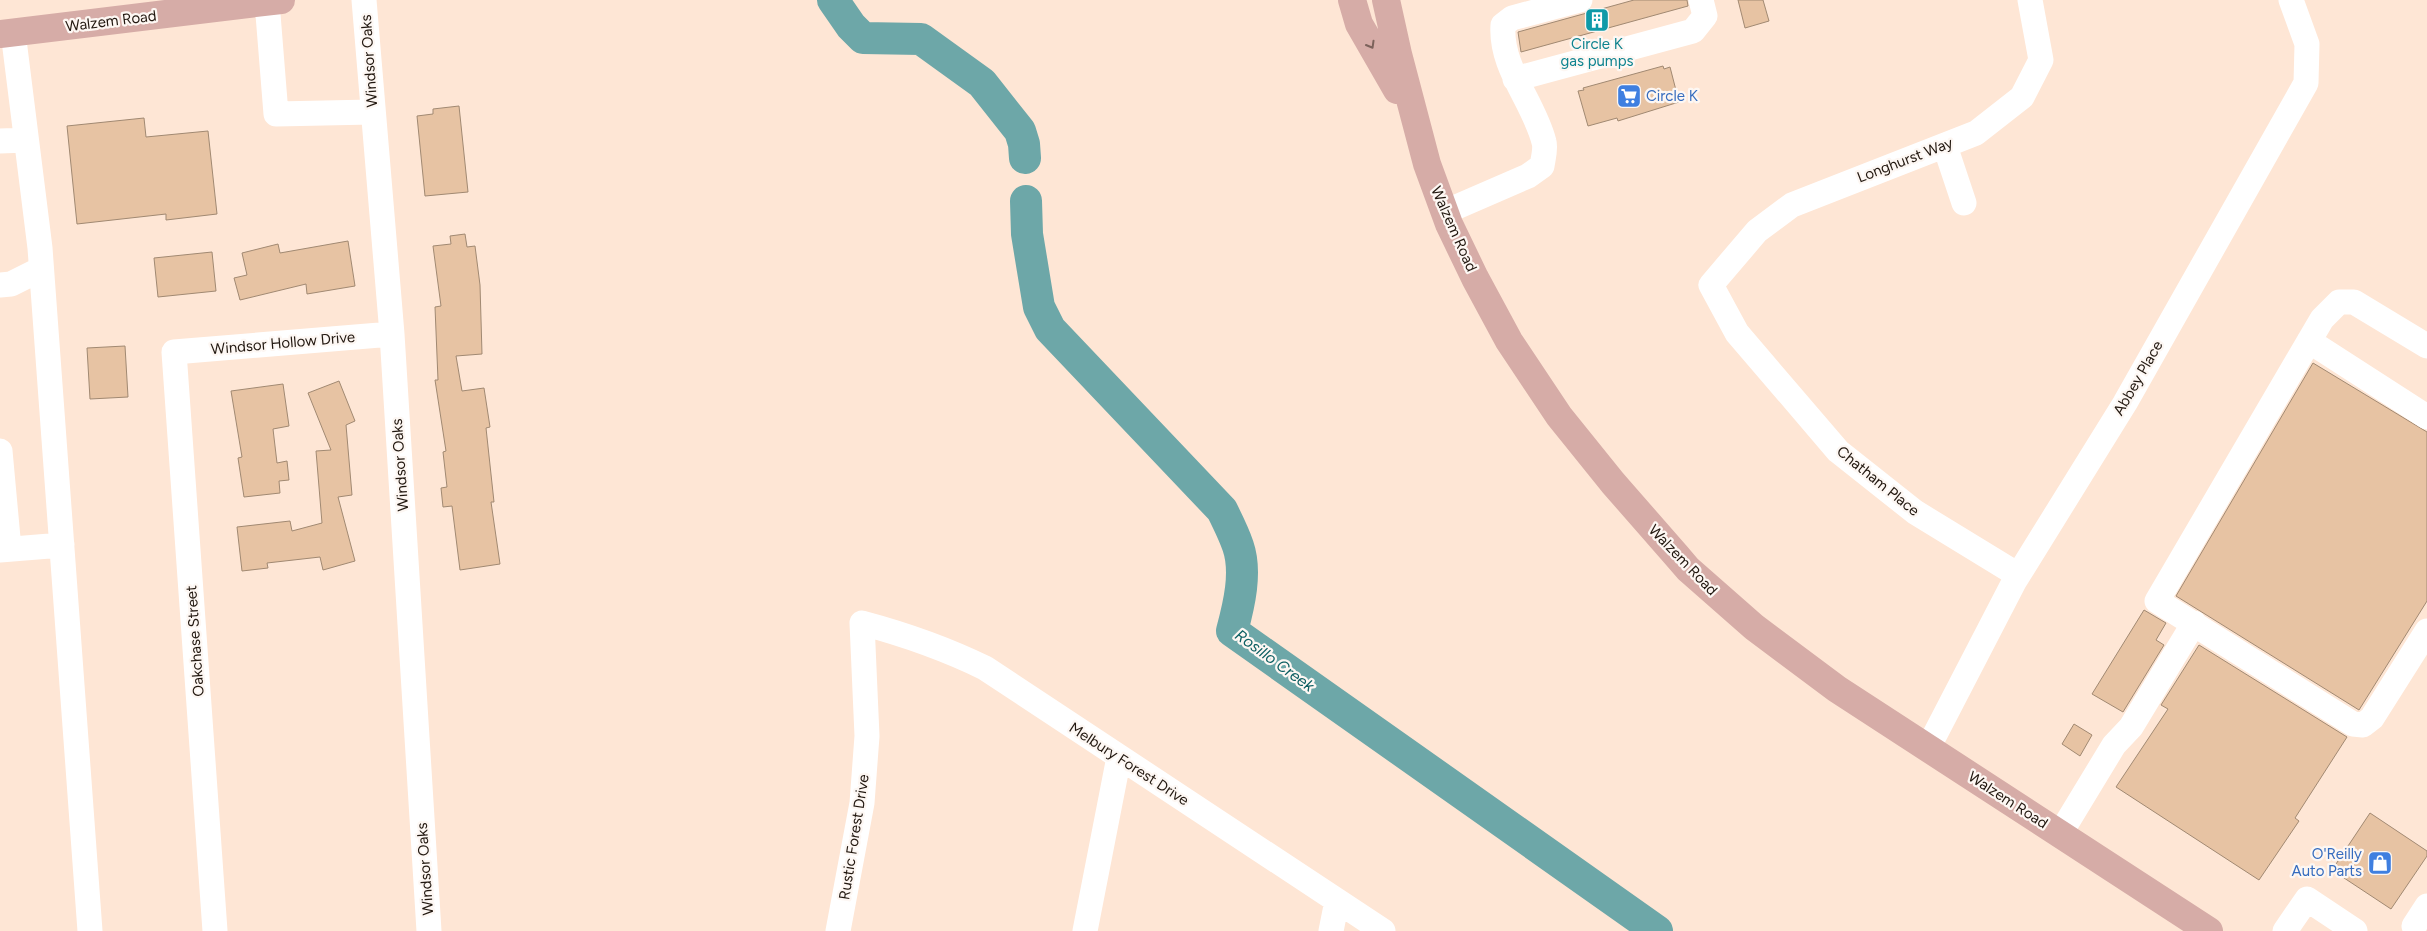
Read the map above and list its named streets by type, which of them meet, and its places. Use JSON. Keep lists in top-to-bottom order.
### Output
{
  "streets": {
    "main road": ["Walzem Road"],
    "street": [
      "Windsor Oaks",
      "Longhurst Way",
      "Windsor Hollow Drive",
      "Abbey Place",
      "Chatham Place",
      "Oakchase Street",
      "Melbury Forest Drive",
      "Rustic Forest Drive"
    ]
  },
  "crossings": [
    ["Walzem Road", "Abbey Place"],
    ["Windsor Oaks", "Windsor Hollow Drive"],
    ["Longhurst Way", "Chatham Place"],
    ["Windsor Hollow Drive", "Oakchase Street"],
    ["Abbey Place", "Chatham Place"],
    ["Melbury Forest Drive", "Rustic Forest Drive"]
  ],
  "water": ["Rosillo Creek"],
  "places": {
    "building": ["Circle K gas pumps"],
    "supermarket": ["Circle K"],
    "shop": ["O'Reilly Auto Parts"]
  }
}
